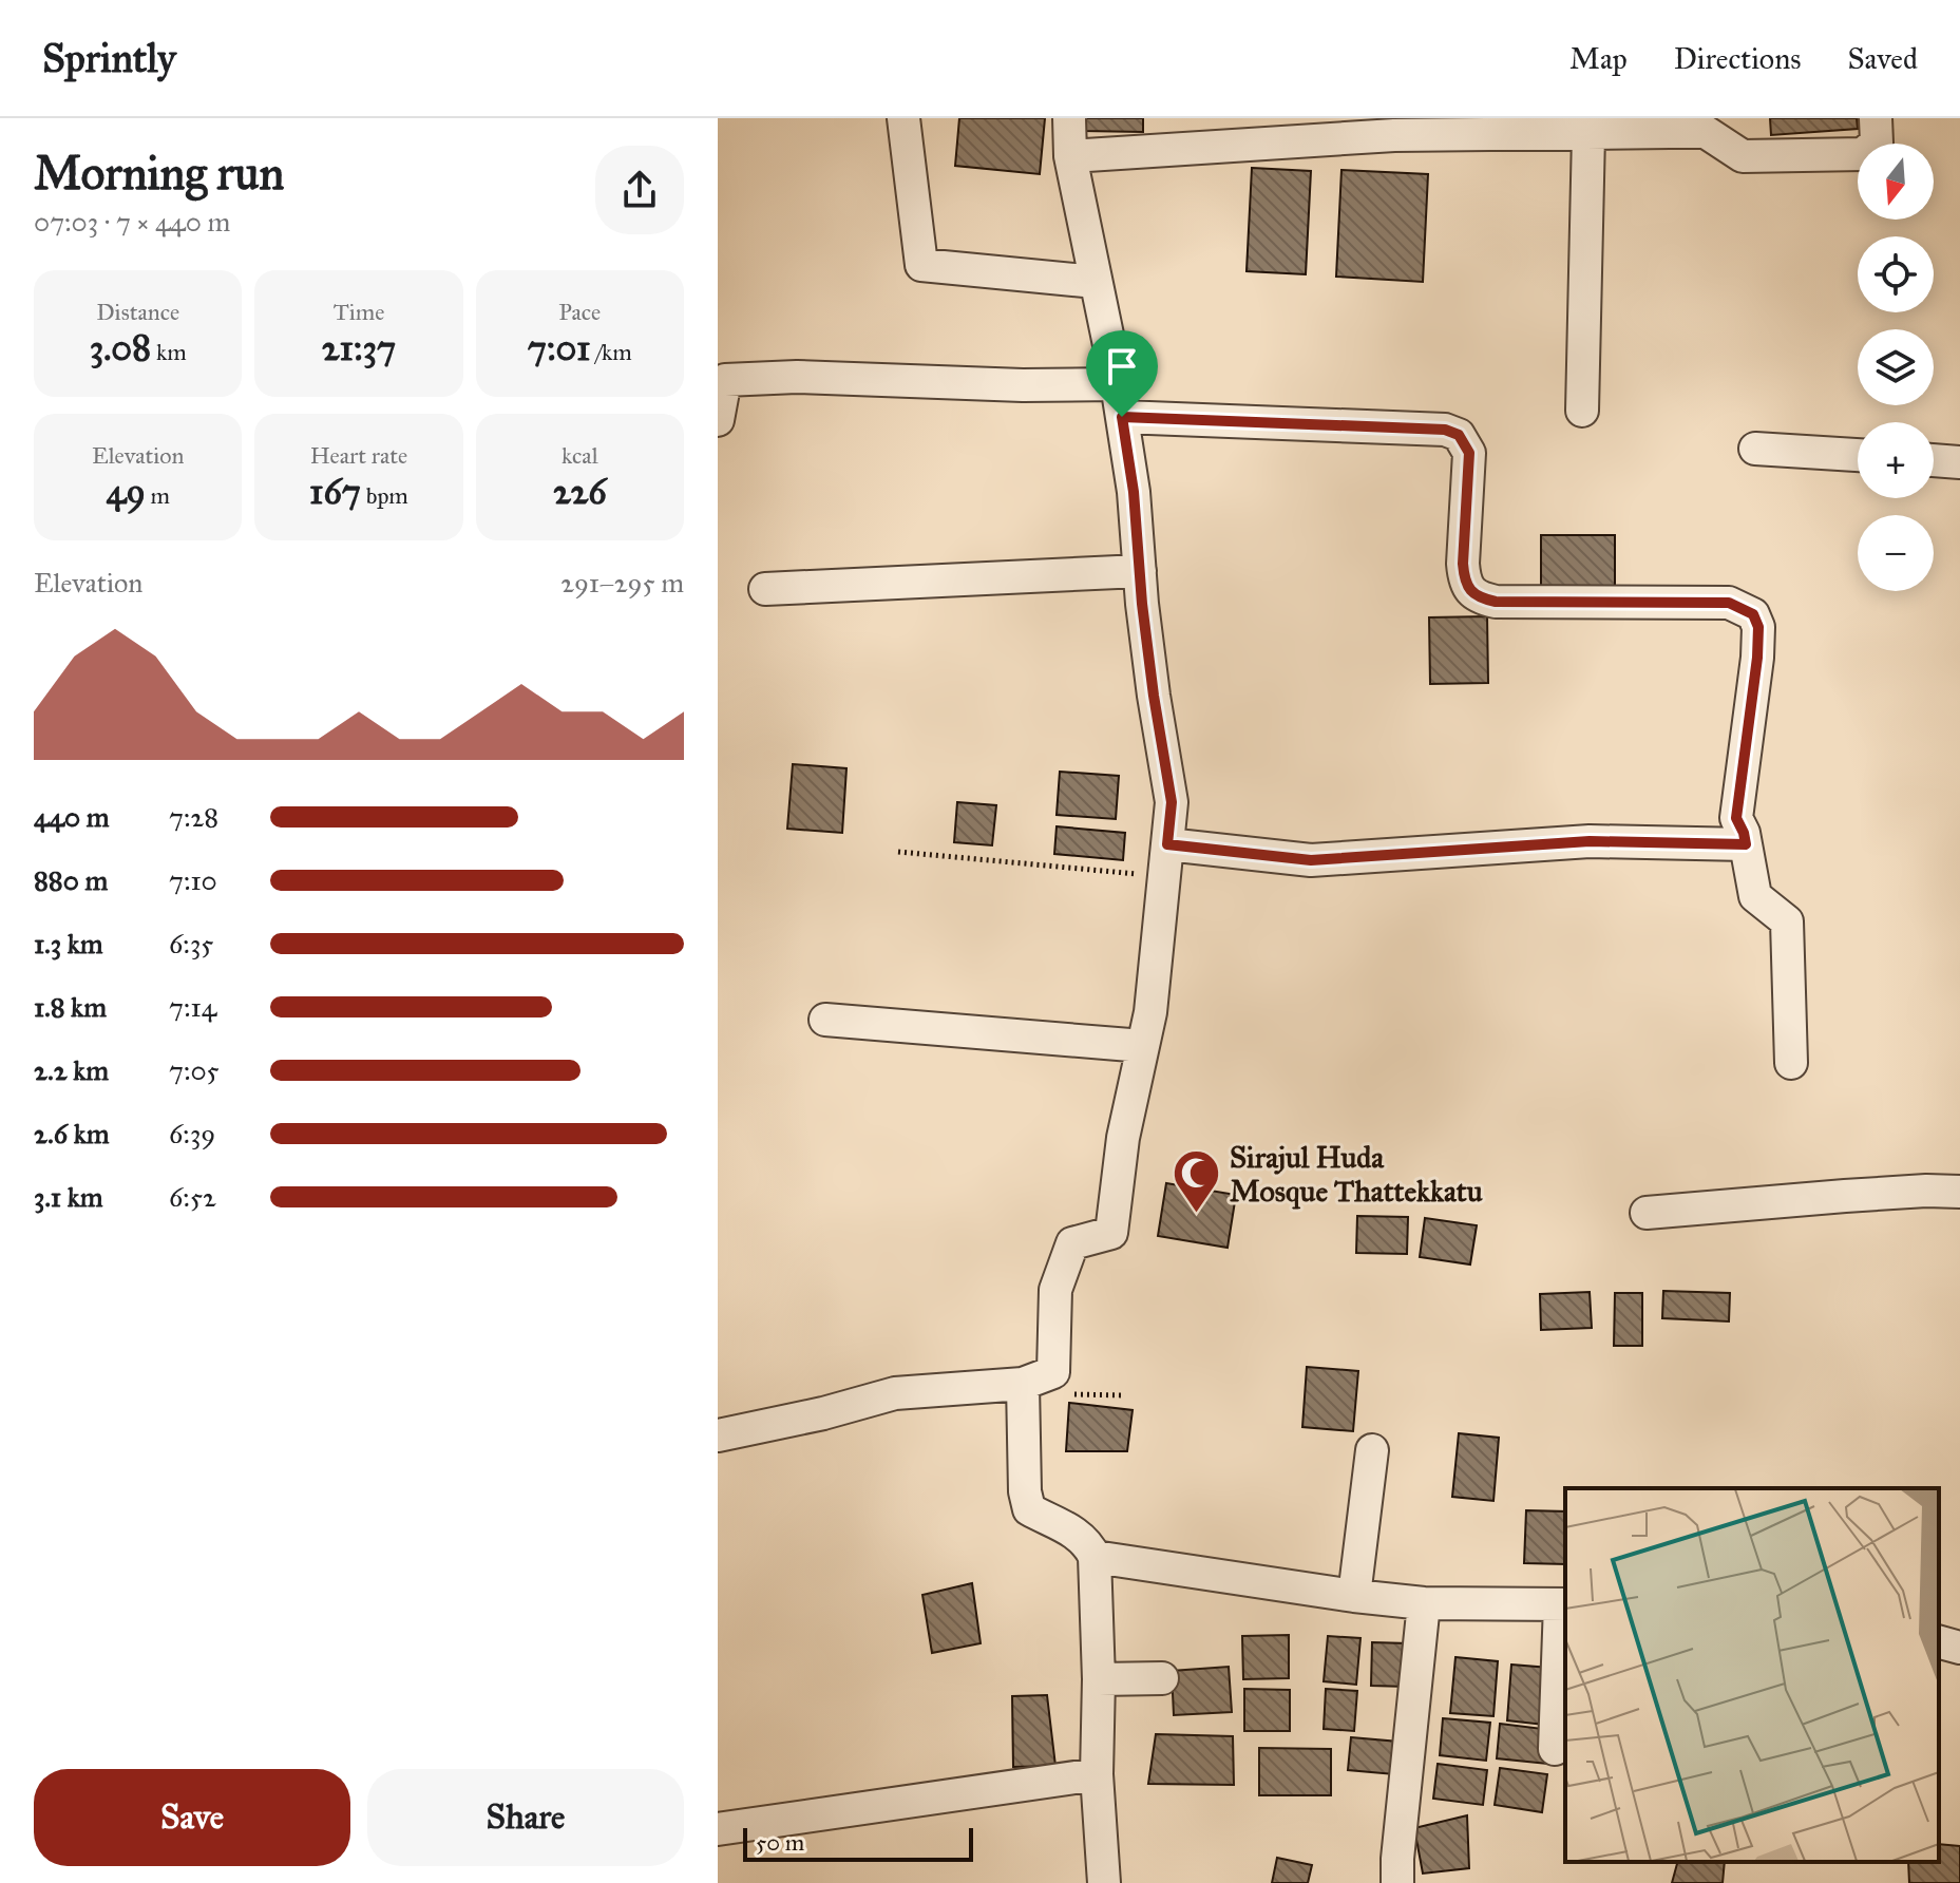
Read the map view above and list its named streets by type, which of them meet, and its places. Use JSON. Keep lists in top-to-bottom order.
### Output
{
  "places": {
    "mosque": ["Sirajul Huda Mosque Thattekkatu"]
  },
  "scale_bar": "50 m",
  "north": "bottom",
  "page": {
    "header": "Sprintly",
    "nav": ["Map", "Directions", "Saved"],
    "heading": ["Morning run", "07:03 · 7 × 440 m"],
    "map_buttons": ["+", "−"],
    "stats": [
      ["Distance", "3.08 km"],
      ["Time", "21:37"],
      ["Pace", "7:01 /km"],
      ["Elevation", "49 m"],
      ["Heart rate", "167 bpm"],
      ["kcal", "226"]
    ],
    "chart": ["Elevation", "291–295 m"],
    "list": [
      {
        "name": "440 m",
        "note": "7:28"
      },
      {
        "name": "880 m",
        "note": "7:10"
      },
      {
        "name": "1.3 km",
        "note": "6:35"
      },
      {
        "name": "1.8 km",
        "note": "7:14"
      },
      {
        "name": "2.2 km",
        "note": "7:05"
      },
      {
        "name": "2.6 km",
        "note": "6:39"
      },
      {
        "name": "3.1 km",
        "note": "6:52"
      }
    ],
    "buttons": ["Save", "Share"],
    "scale": "50 m"
  }
}
